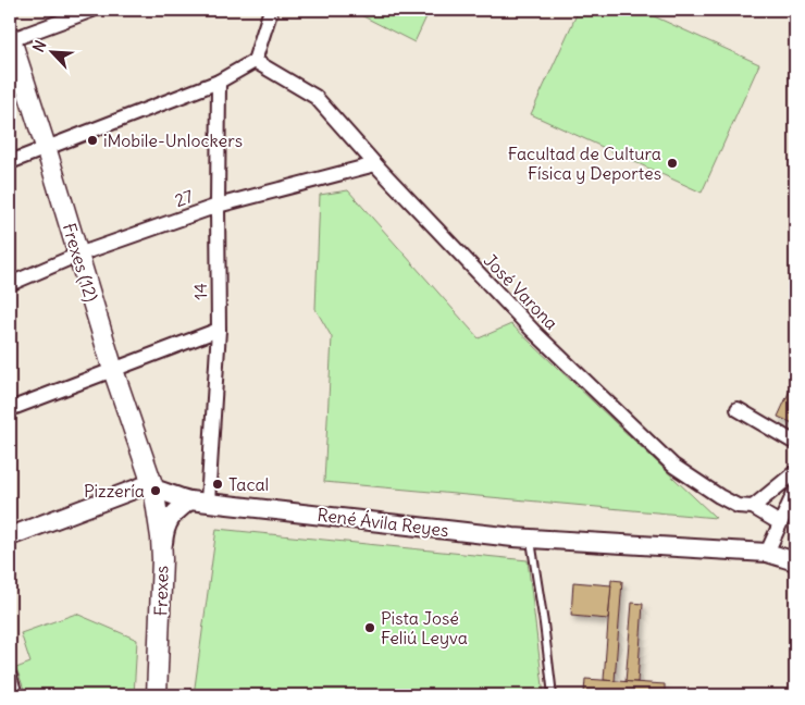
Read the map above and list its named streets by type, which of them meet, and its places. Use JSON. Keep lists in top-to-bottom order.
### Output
{
  "streets": {
    "main road": ["Frexes (12)", "Frexes"],
    "street": [
      "27",
      "14",
      "José Varona",
      "René Ávila Reyes"
    ]
  },
  "crossings": [
    ["27", "Frexes (12)"],
    ["27", "14"],
    ["27", "José Varona"],
    ["Frexes (12)", "René Ávila Reyes"],
    ["Frexes (12)", "Frexes"],
    ["14", "René Ávila Reyes"],
    ["René Ávila Reyes", "Frexes"]
  ],
  "places": [
    "iMobile-Unlockers",
    "Facultad de Cultura Física y Deportes",
    "Tacal",
    "Pizzería",
    "Pista José Feliú Leyva"
  ],
  "north": "top left"
}
